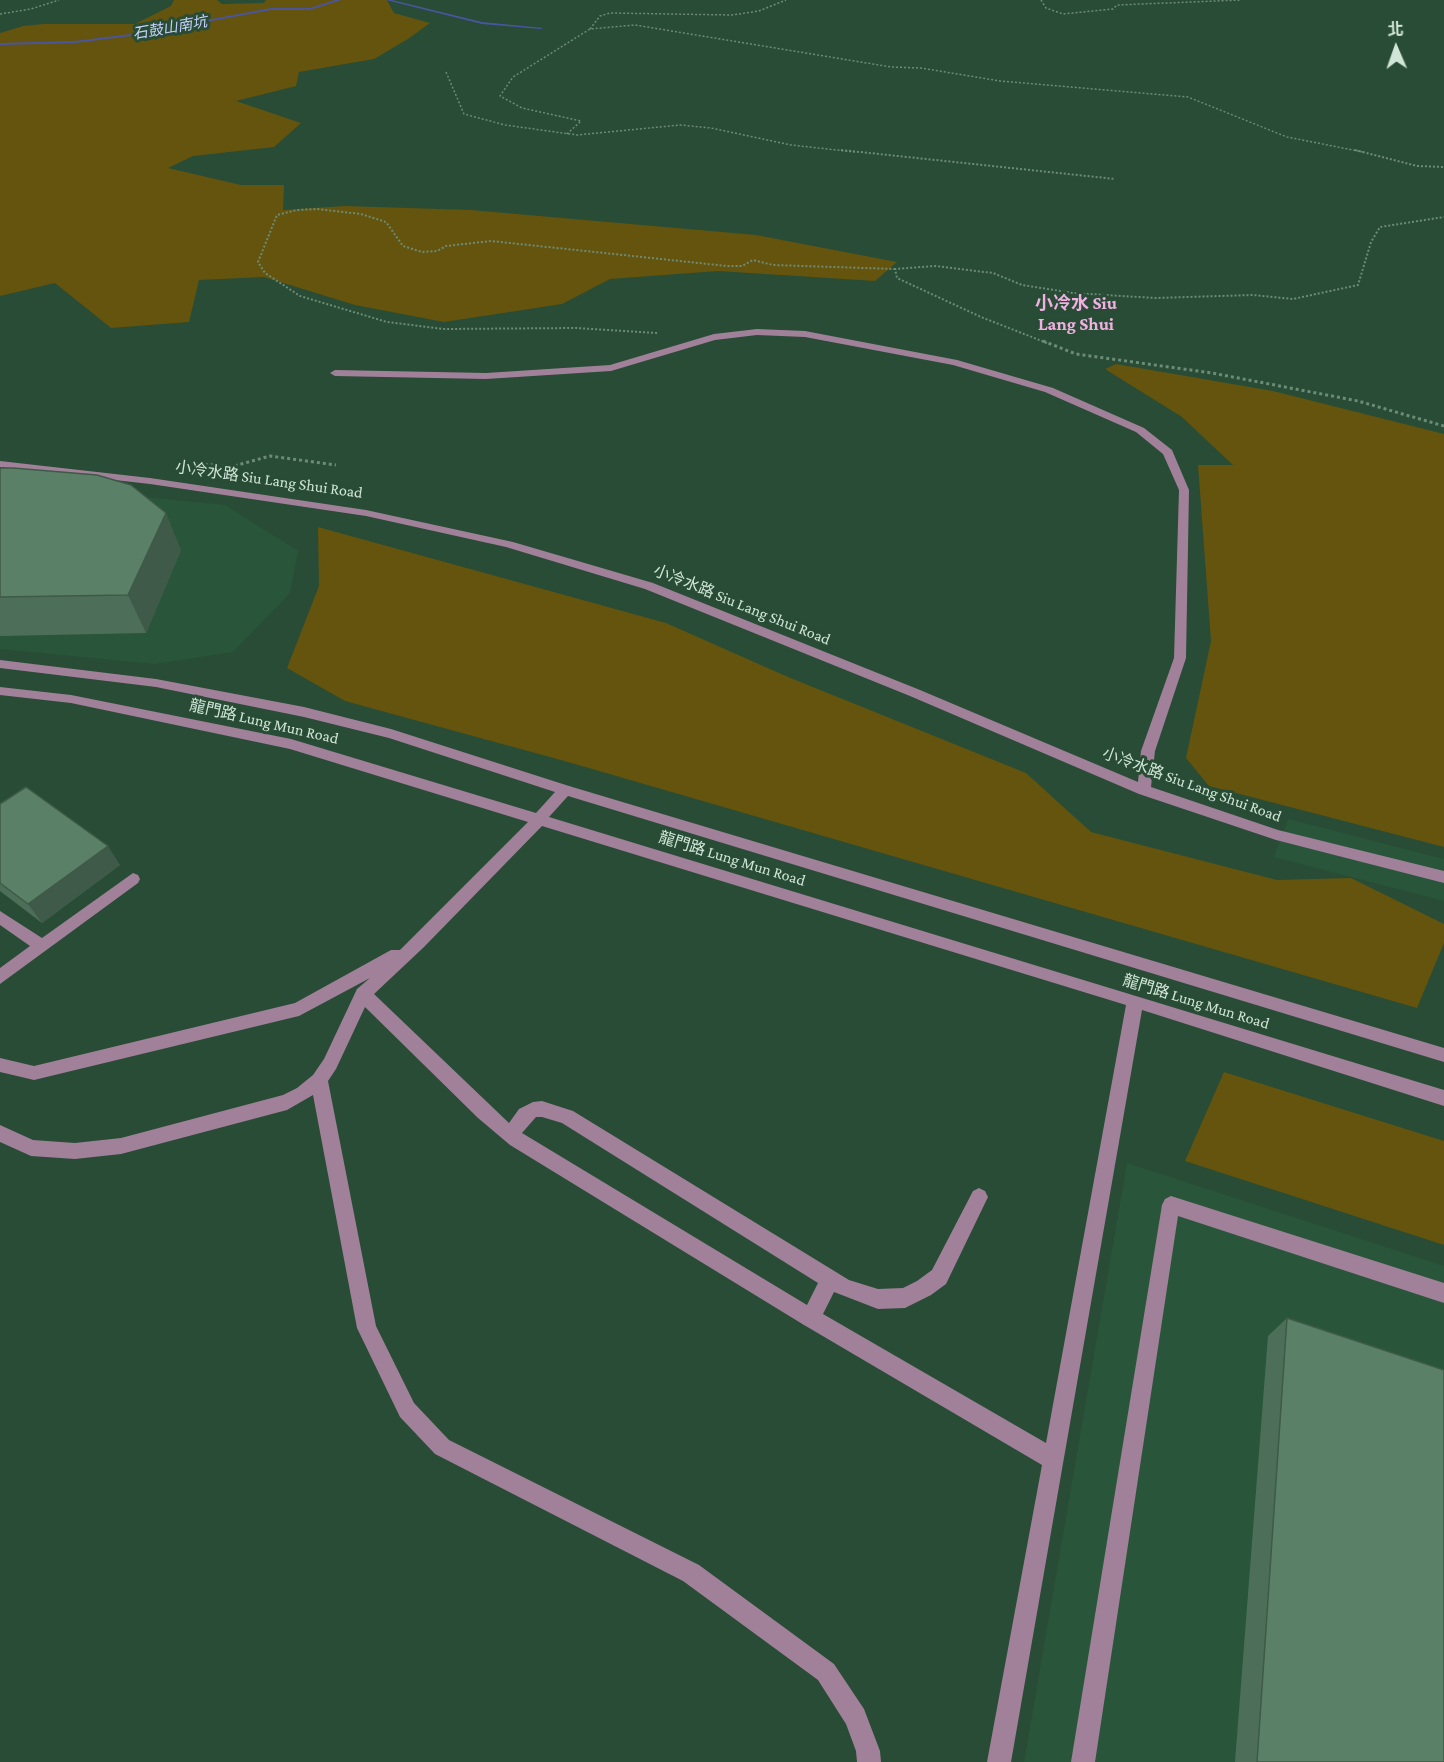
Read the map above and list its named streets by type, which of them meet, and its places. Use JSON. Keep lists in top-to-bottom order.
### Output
{
  "streets": {
    "street": ["小冷水路 Siu Lang Shui Road", "龍門路 Lung Mun Road"]
  },
  "districts": ["小冷水 Siu Lang Shui"],
  "water": ["石鼓山南坑"],
  "north": "top"
}
